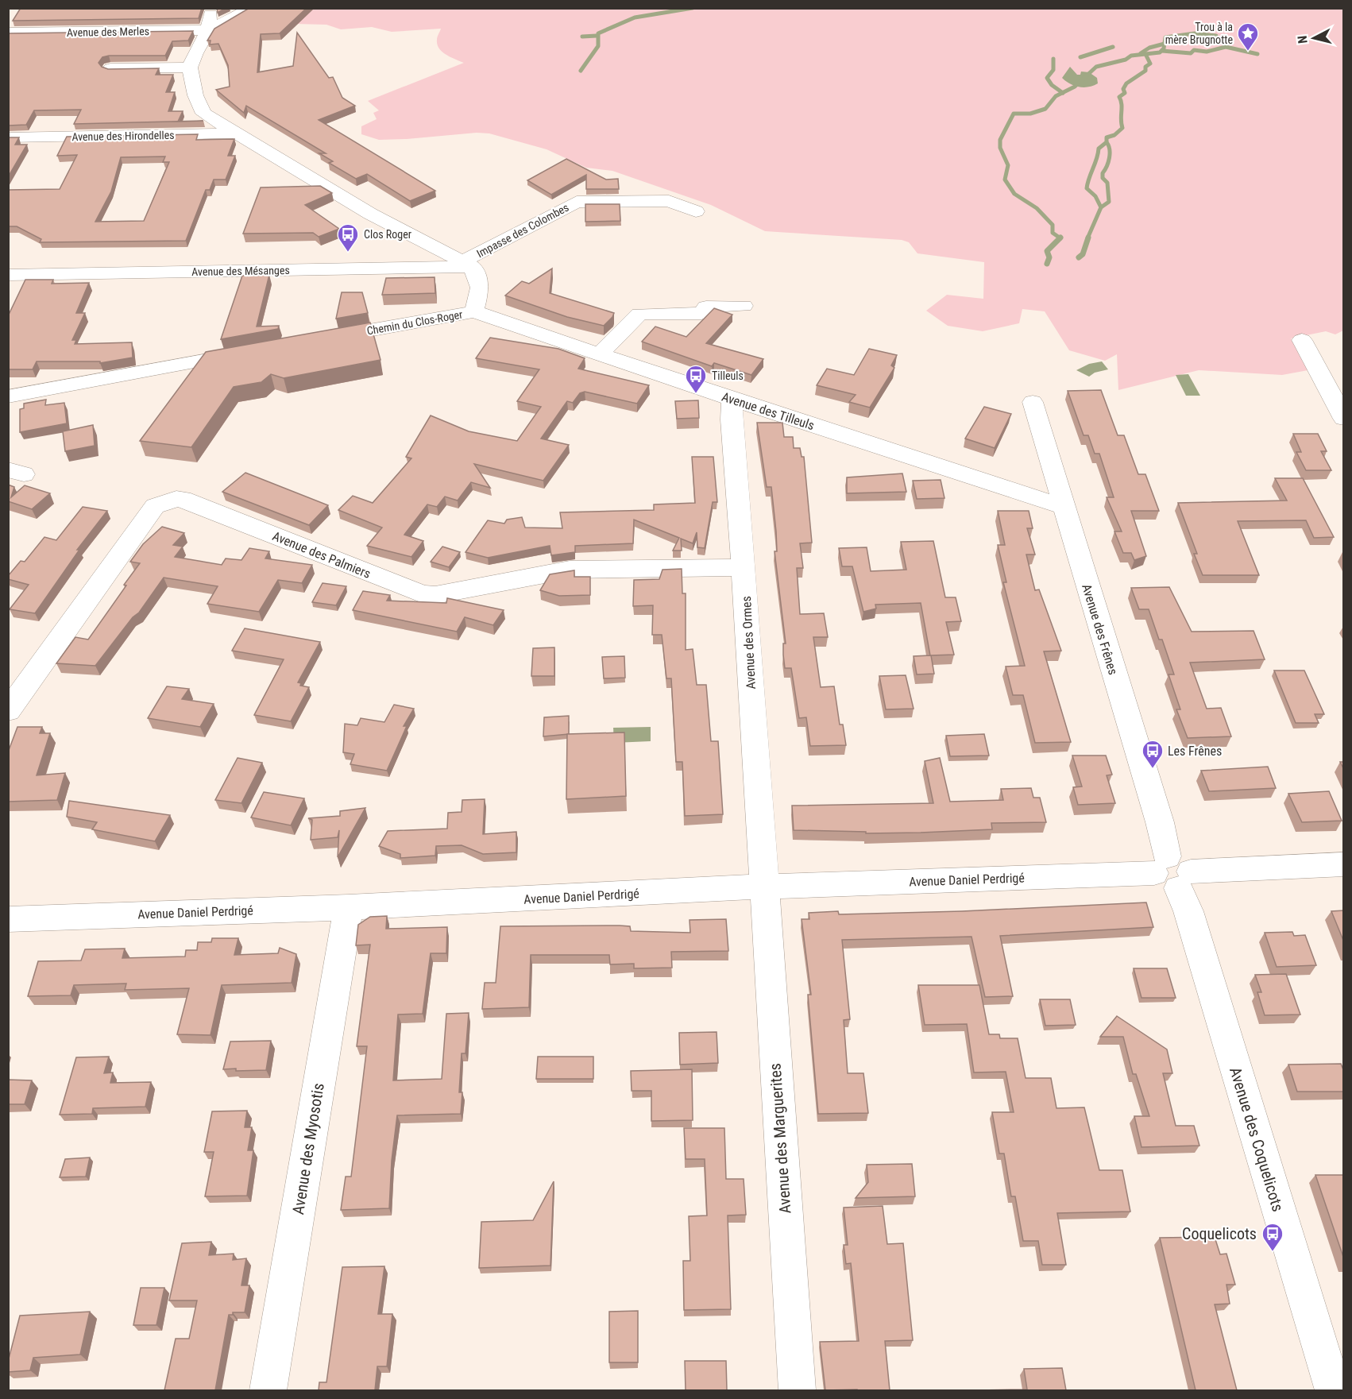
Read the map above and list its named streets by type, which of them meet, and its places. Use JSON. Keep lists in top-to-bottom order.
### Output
{
  "streets": {
    "street": [
      "Avenue des Merles",
      "Avenue des Hirondelles",
      "Impasse des Colombes",
      "Avenue des Mésanges",
      "Chemin du Clos-Roger",
      "Avenue des Tilleuls",
      "Avenue des Palmiers",
      "Avenue des Frênes",
      "Avenue des Ormes",
      "Avenue Daniel Perdrigé",
      "Avenue des Marguerites",
      "Avenue des Coquelicots",
      "Avenue des Myosotis"
    ]
  },
  "crossings": [
    ["Impasse des Colombes", "Avenue des Mésanges"],
    ["Impasse des Colombes", "Chemin du Clos-Roger"],
    ["Avenue des Mésanges", "Chemin du Clos-Roger"],
    ["Chemin du Clos-Roger", "Avenue des Tilleuls"],
    ["Avenue des Tilleuls", "Avenue des Frênes"],
    ["Avenue des Tilleuls", "Avenue des Ormes"],
    ["Avenue des Palmiers", "Avenue des Ormes"],
    ["Avenue des Frênes", "Avenue Daniel Perdrigé"],
    ["Avenue des Frênes", "Avenue des Coquelicots"],
    ["Avenue des Ormes", "Avenue Daniel Perdrigé"],
    ["Avenue des Ormes", "Avenue des Marguerites"],
    ["Avenue Daniel Perdrigé", "Avenue des Marguerites"],
    ["Avenue Daniel Perdrigé", "Avenue des Coquelicots"],
    ["Avenue Daniel Perdrigé", "Avenue des Myosotis"]
  ],
  "places": {
    "place": ["Trou à la mère Brugnotte"],
    "bus stop": [
      "Clos Roger",
      "Tilleuls",
      "Les Frênes",
      "Coquelicots"
    ]
  },
  "north": "left"
}
